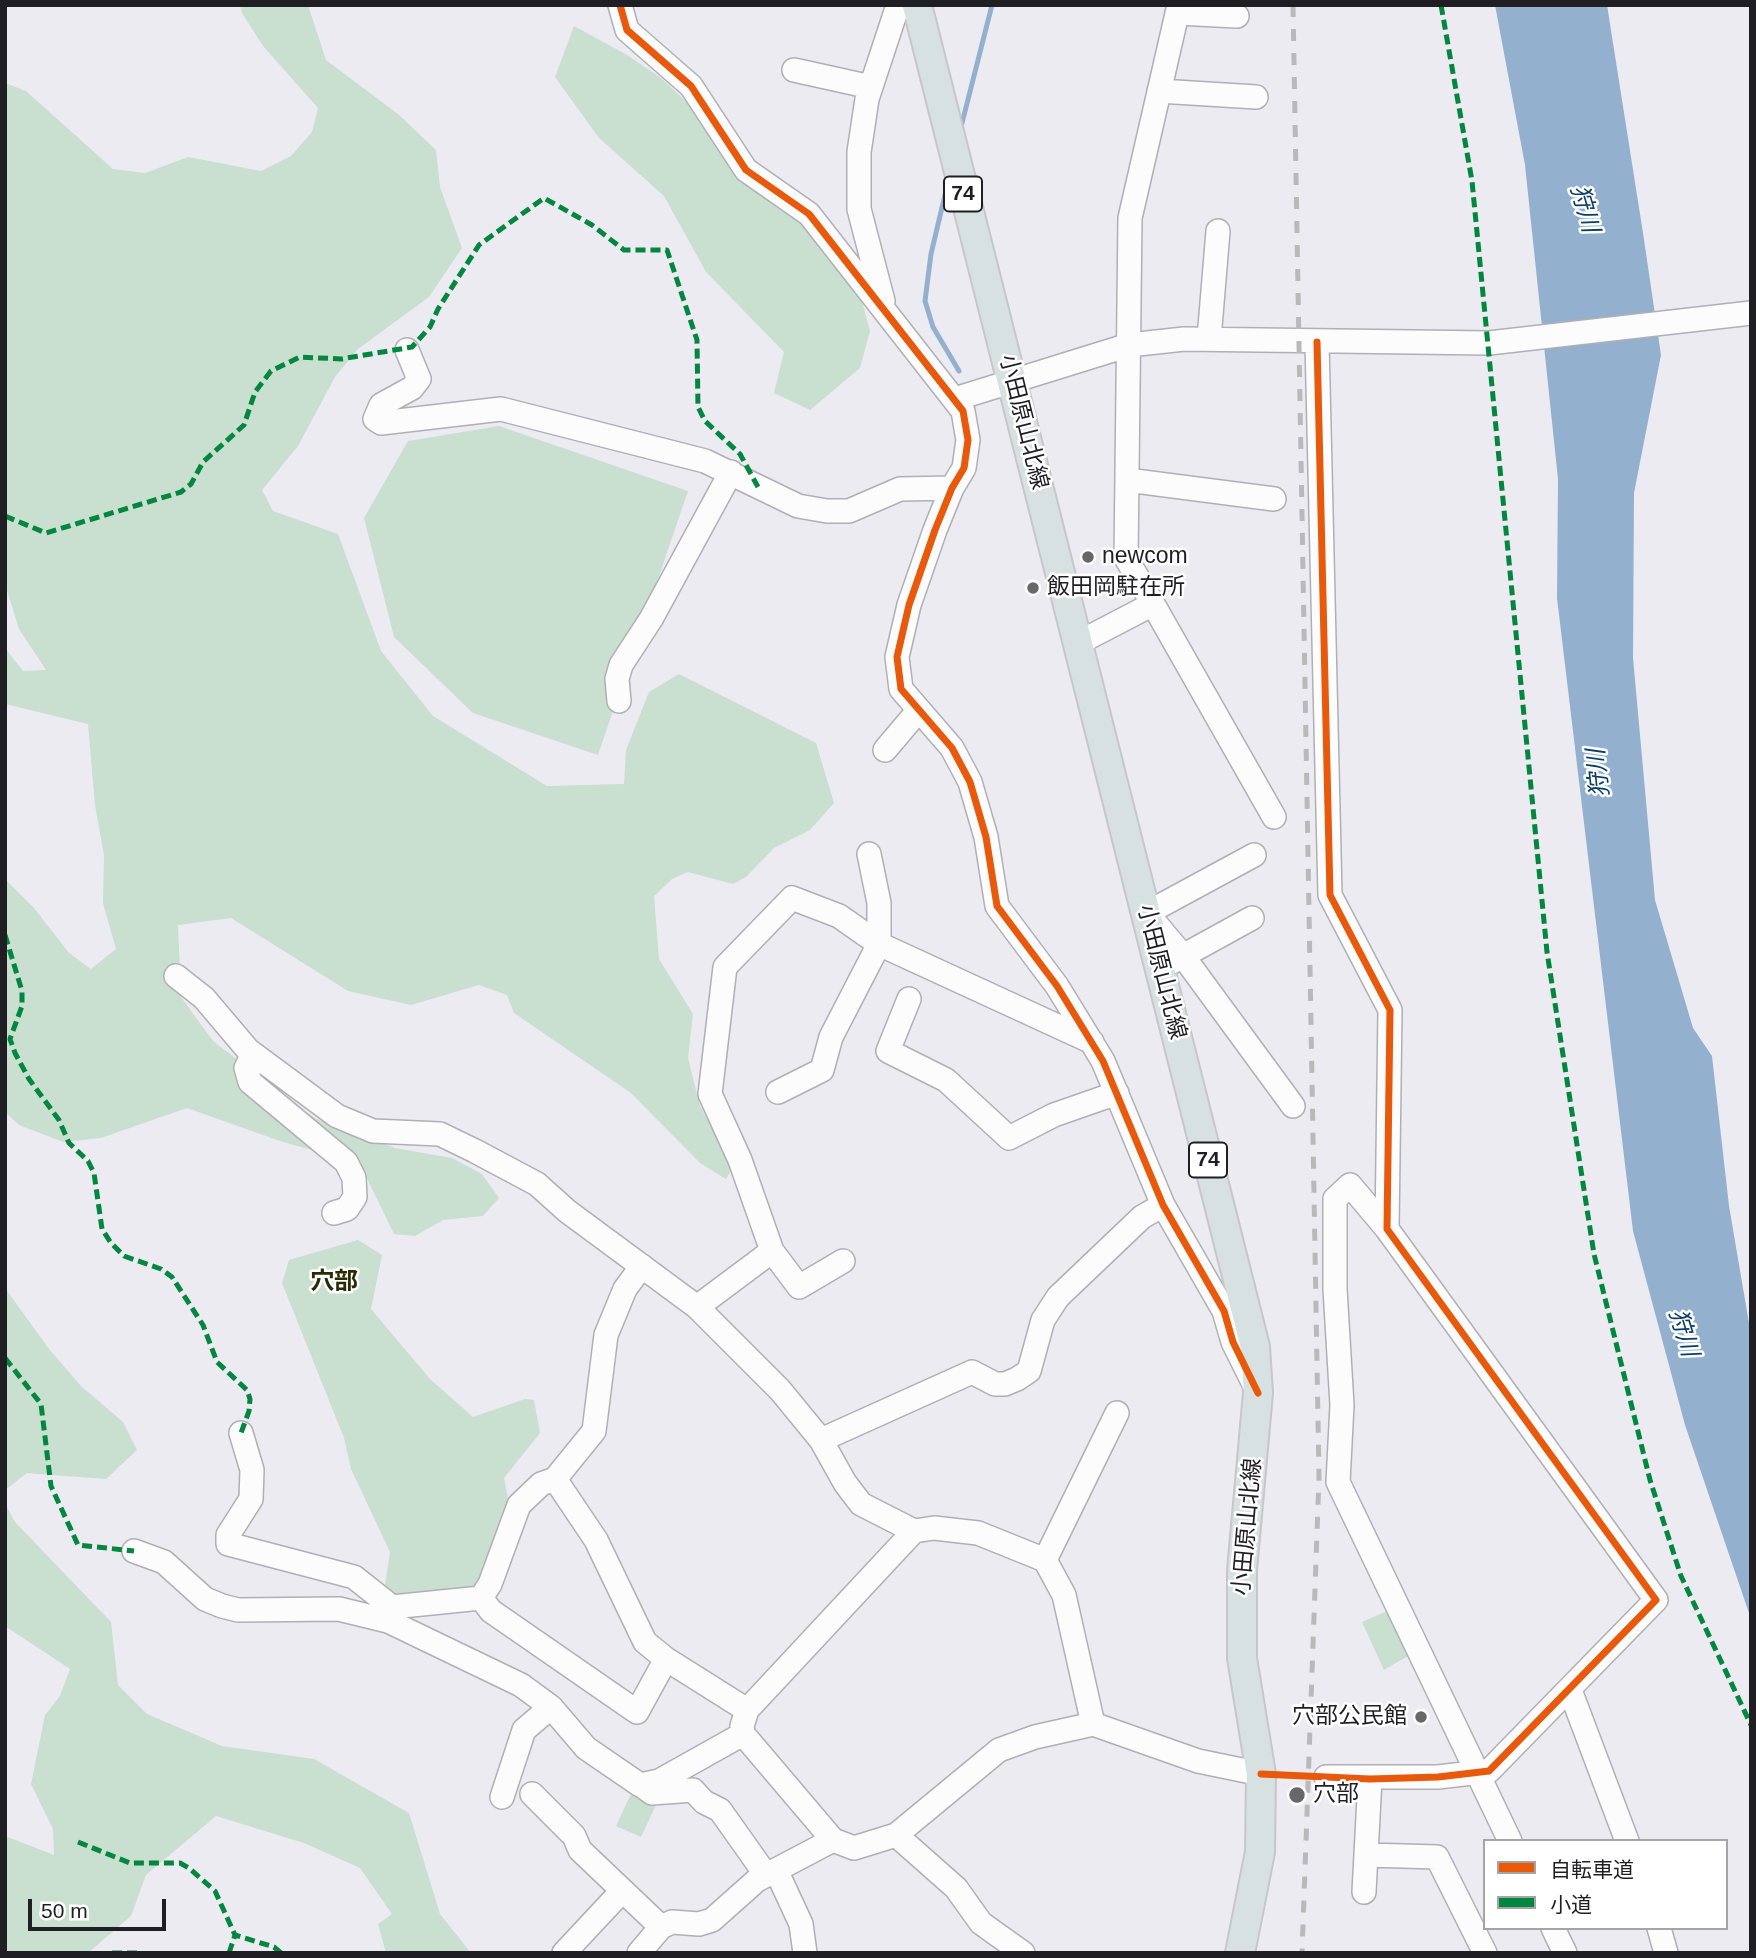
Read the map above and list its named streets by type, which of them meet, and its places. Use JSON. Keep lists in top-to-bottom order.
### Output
{
  "streets": {
    "main road": ["74", "小田原山北線"]
  },
  "districts": ["穴部"],
  "water": ["狩川"],
  "places": [
    "newcom",
    "飯田岡駐在所",
    "穴部公民館",
    "穴部"
  ],
  "legend": ["自転車道", "小道"],
  "scale_bar": "50 m"
}
